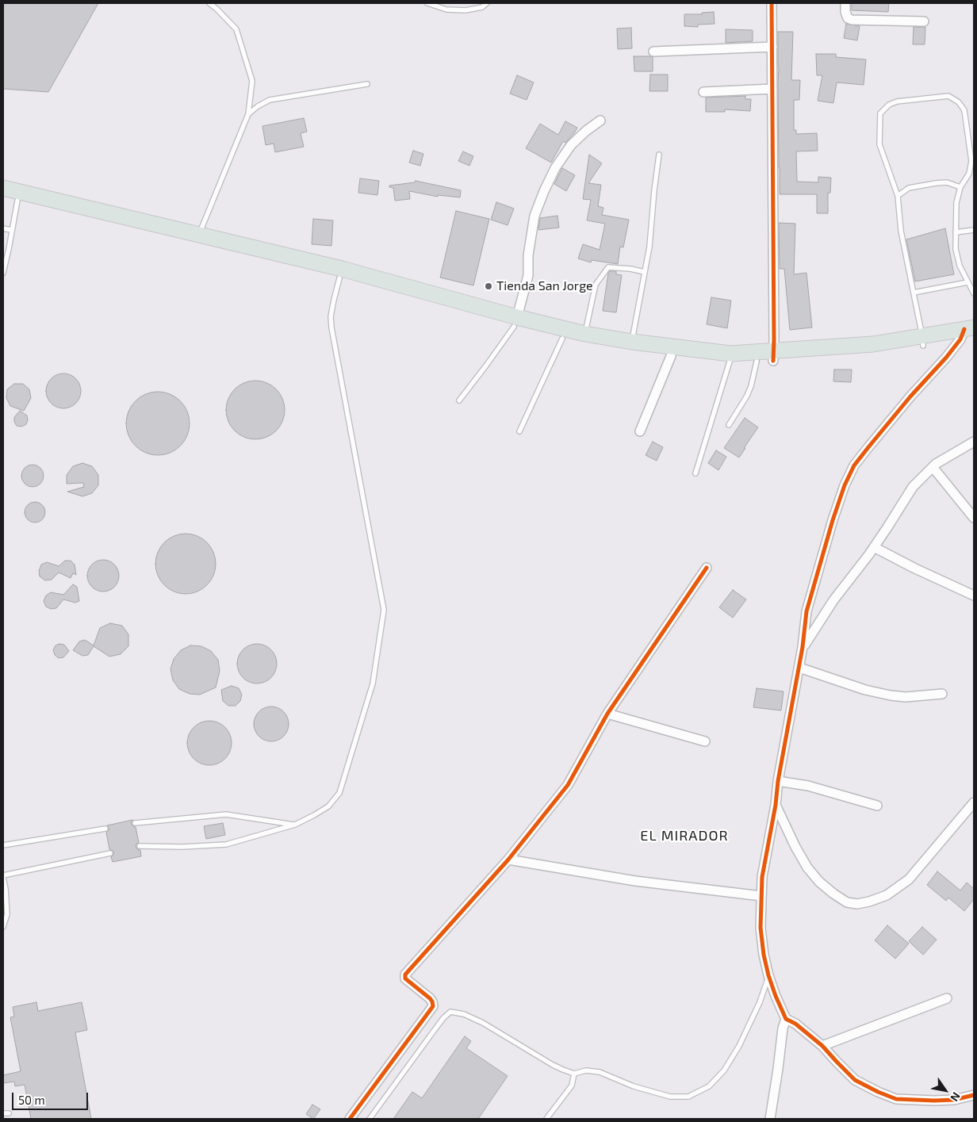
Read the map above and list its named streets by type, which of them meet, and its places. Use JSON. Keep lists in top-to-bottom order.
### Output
{
  "districts": ["EL MIRADOR"],
  "places": ["Tienda San Jorge"],
  "scale_bar": "50 m",
  "north": "bottom right"
}
